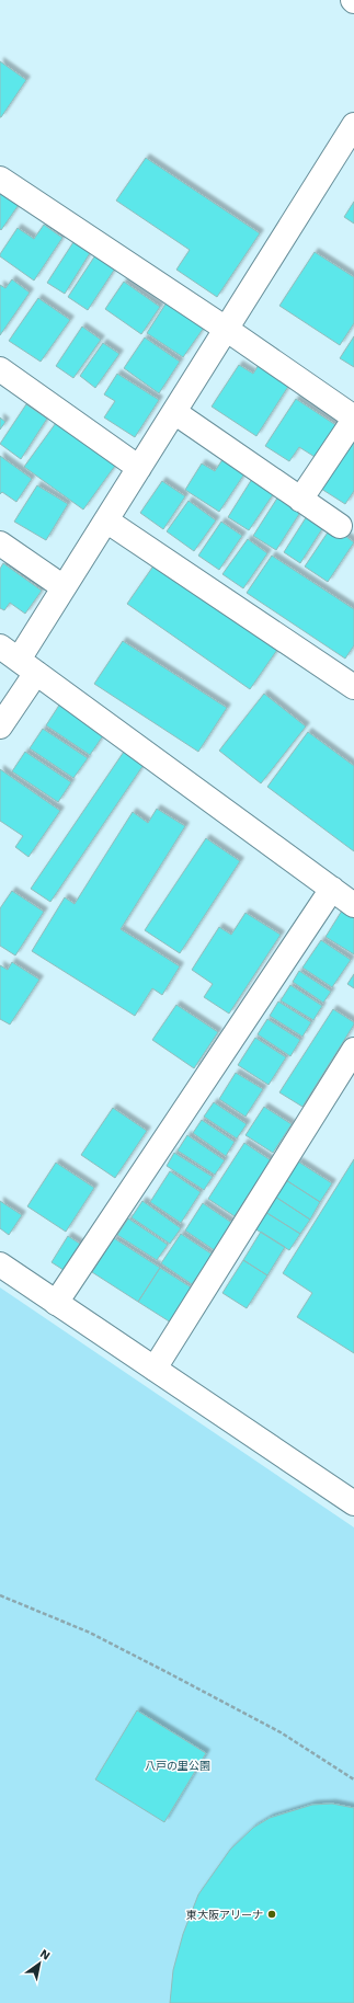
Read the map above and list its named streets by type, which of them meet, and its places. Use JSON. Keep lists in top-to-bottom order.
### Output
{
  "parks": ["八戸の里公園"],
  "places": ["東大阪アリーナ"],
  "north": "top right"
}
